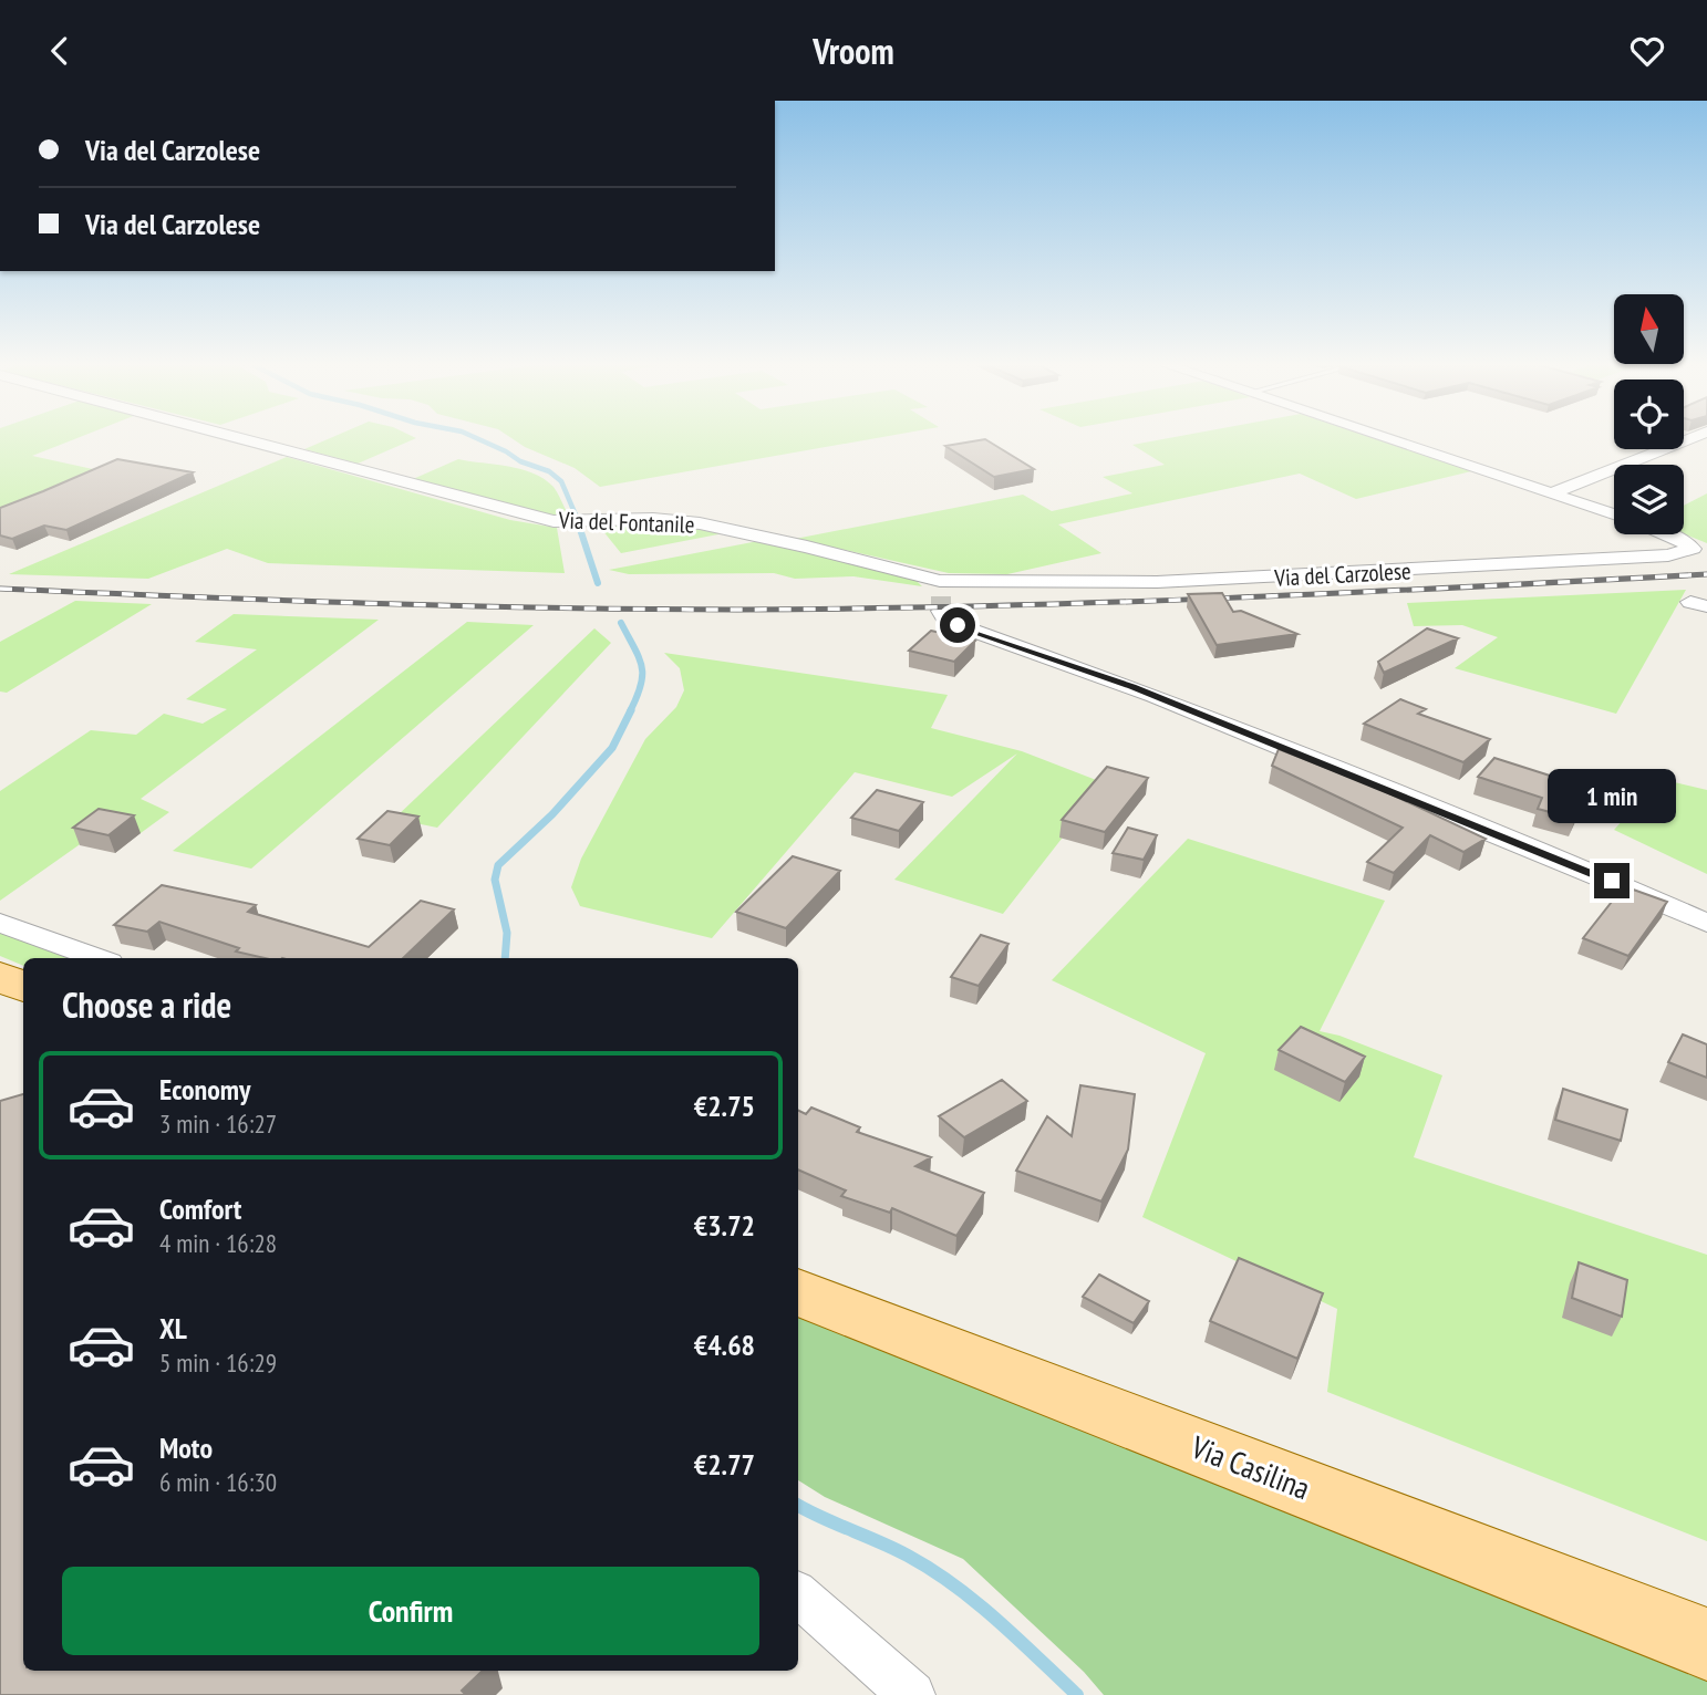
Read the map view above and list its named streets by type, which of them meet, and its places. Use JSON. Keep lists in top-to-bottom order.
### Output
{
  "streets": {
    "main road": ["Via Casilina"],
    "street": ["Via del Fontanile", "Via del Carzolese"]
  },
  "crossings": [
    ["Via del Fontanile", "Via del Carzolese"]
  ],
  "north": "top",
  "page": {
    "header": "Vroom",
    "banner": ["Via del Carzolese", "Via del Carzolese"],
    "bubble": "1 min",
    "heading": "Choose a ride",
    "list": [
      {
        "name": "Economy",
        "note": "3 min · 16:27",
        "value": "€2.75"
      },
      {
        "name": "Comfort",
        "note": "4 min · 16:28",
        "value": "€3.72"
      },
      {
        "name": "XL",
        "note": "5 min · 16:29",
        "value": "€4.68"
      },
      {
        "name": "Moto",
        "note": "6 min · 16:30",
        "value": "€2.77"
      }
    ],
    "buttons": "Confirm"
  }
}
